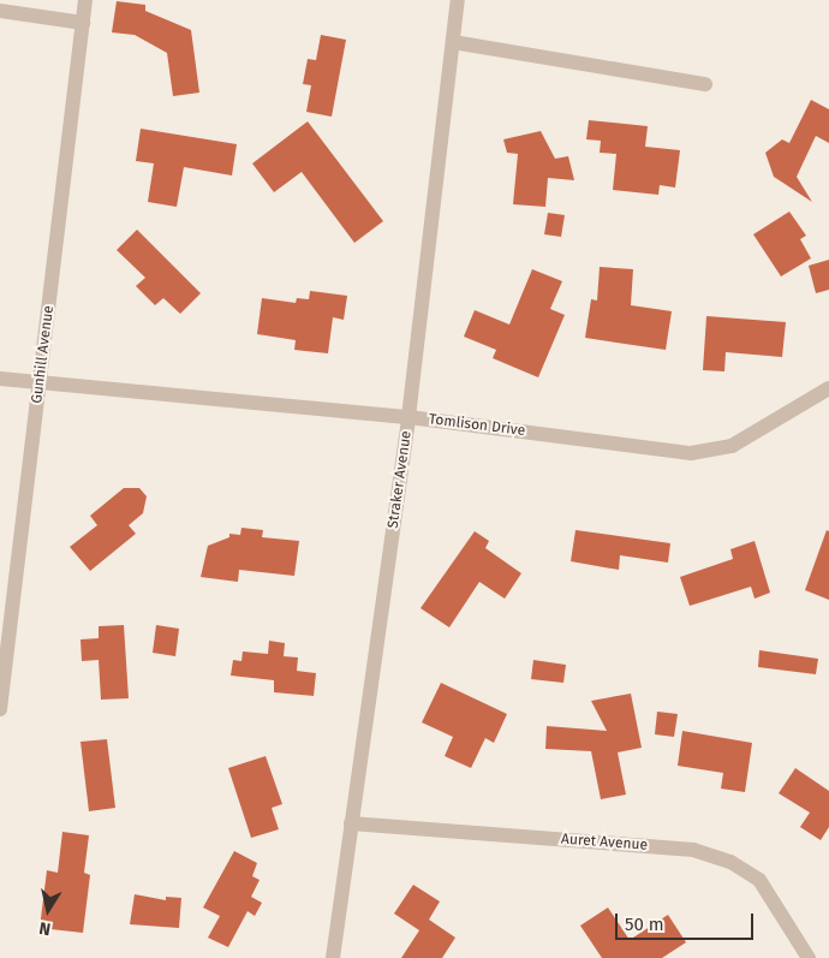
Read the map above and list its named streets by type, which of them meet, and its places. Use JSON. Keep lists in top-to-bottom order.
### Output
{
  "streets": {
    "street": [
      "Gunhill Avenue",
      "Tomlison Drive",
      "Straker Avenue",
      "Auret Avenue"
    ]
  },
  "crossings": [
    ["Gunhill Avenue", "Tomlison Drive"],
    ["Tomlison Drive", "Straker Avenue"],
    ["Straker Avenue", "Auret Avenue"]
  ],
  "scale_bar": "50 m",
  "north": "bottom"
}
